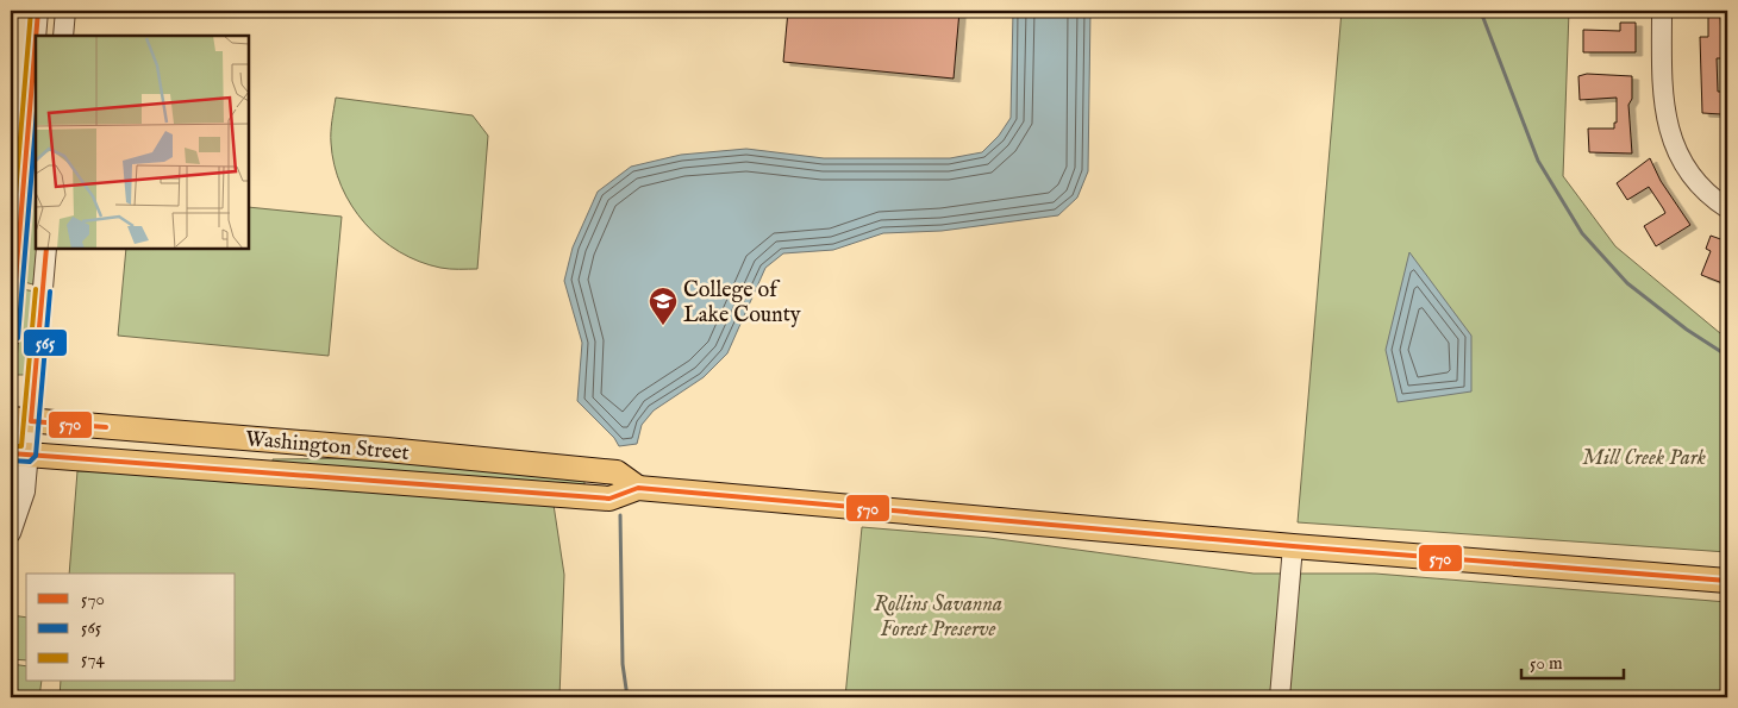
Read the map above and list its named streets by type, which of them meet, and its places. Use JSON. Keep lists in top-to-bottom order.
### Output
{
  "streets": {
    "main road": ["Washington Street"]
  },
  "parks": ["Mill Creek Park", "Rollins Savanna Forest Preserve"],
  "places": {
    "school or university": ["College of Lake County"]
  },
  "lines": ["transit line 570", "transit line 574", "transit line 565"],
  "legend": ["570", "565", "574"],
  "scale_bar": "50 m"
}
